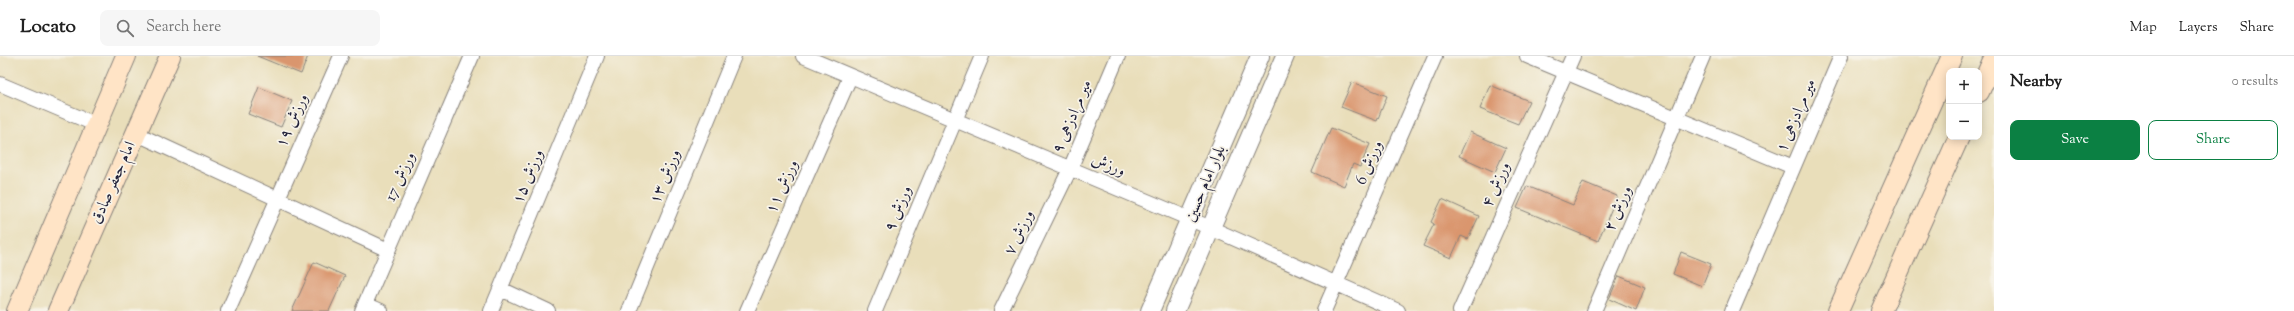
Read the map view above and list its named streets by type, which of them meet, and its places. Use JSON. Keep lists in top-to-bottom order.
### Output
{
  "streets": {
    "main road": ["امام جعفر صادق"],
    "street": [
      "میر مرادزهی ۱",
      "میر مرادزهی ۹",
      "ورزش ۱۹",
      "ورزش 6",
      "ورزش",
      "ورزش 17",
      "ورزش ۱۵",
      "ورزش ۱۳",
      "بلوار امام حسین",
      "ورزش ۴",
      "ورزش ۱۱",
      "ورزش ۹",
      "ورزش ۲",
      "ورزش ۷"
    ]
  },
  "crossings": [
    ["میر مرادزهی ۹", "ورزش"],
    ["میر مرادزهی ۹", "ورزش ۷"],
    ["ورزش 6", "ورزش"],
    ["ورزش", "بلوار امام حسین"],
    ["ورزش", "ورزش ۱۱"],
    ["ورزش", "ورزش ۹"],
    ["ورزش", "ورزش ۷"]
  ],
  "page": {
    "header": "Locato",
    "search": "Search here",
    "nav": ["Map", "Layers", "Share"],
    "heading": ["Nearby", "0 results"],
    "map_buttons": ["+", "−"],
    "buttons": ["Save", "Share"]
  }
}
